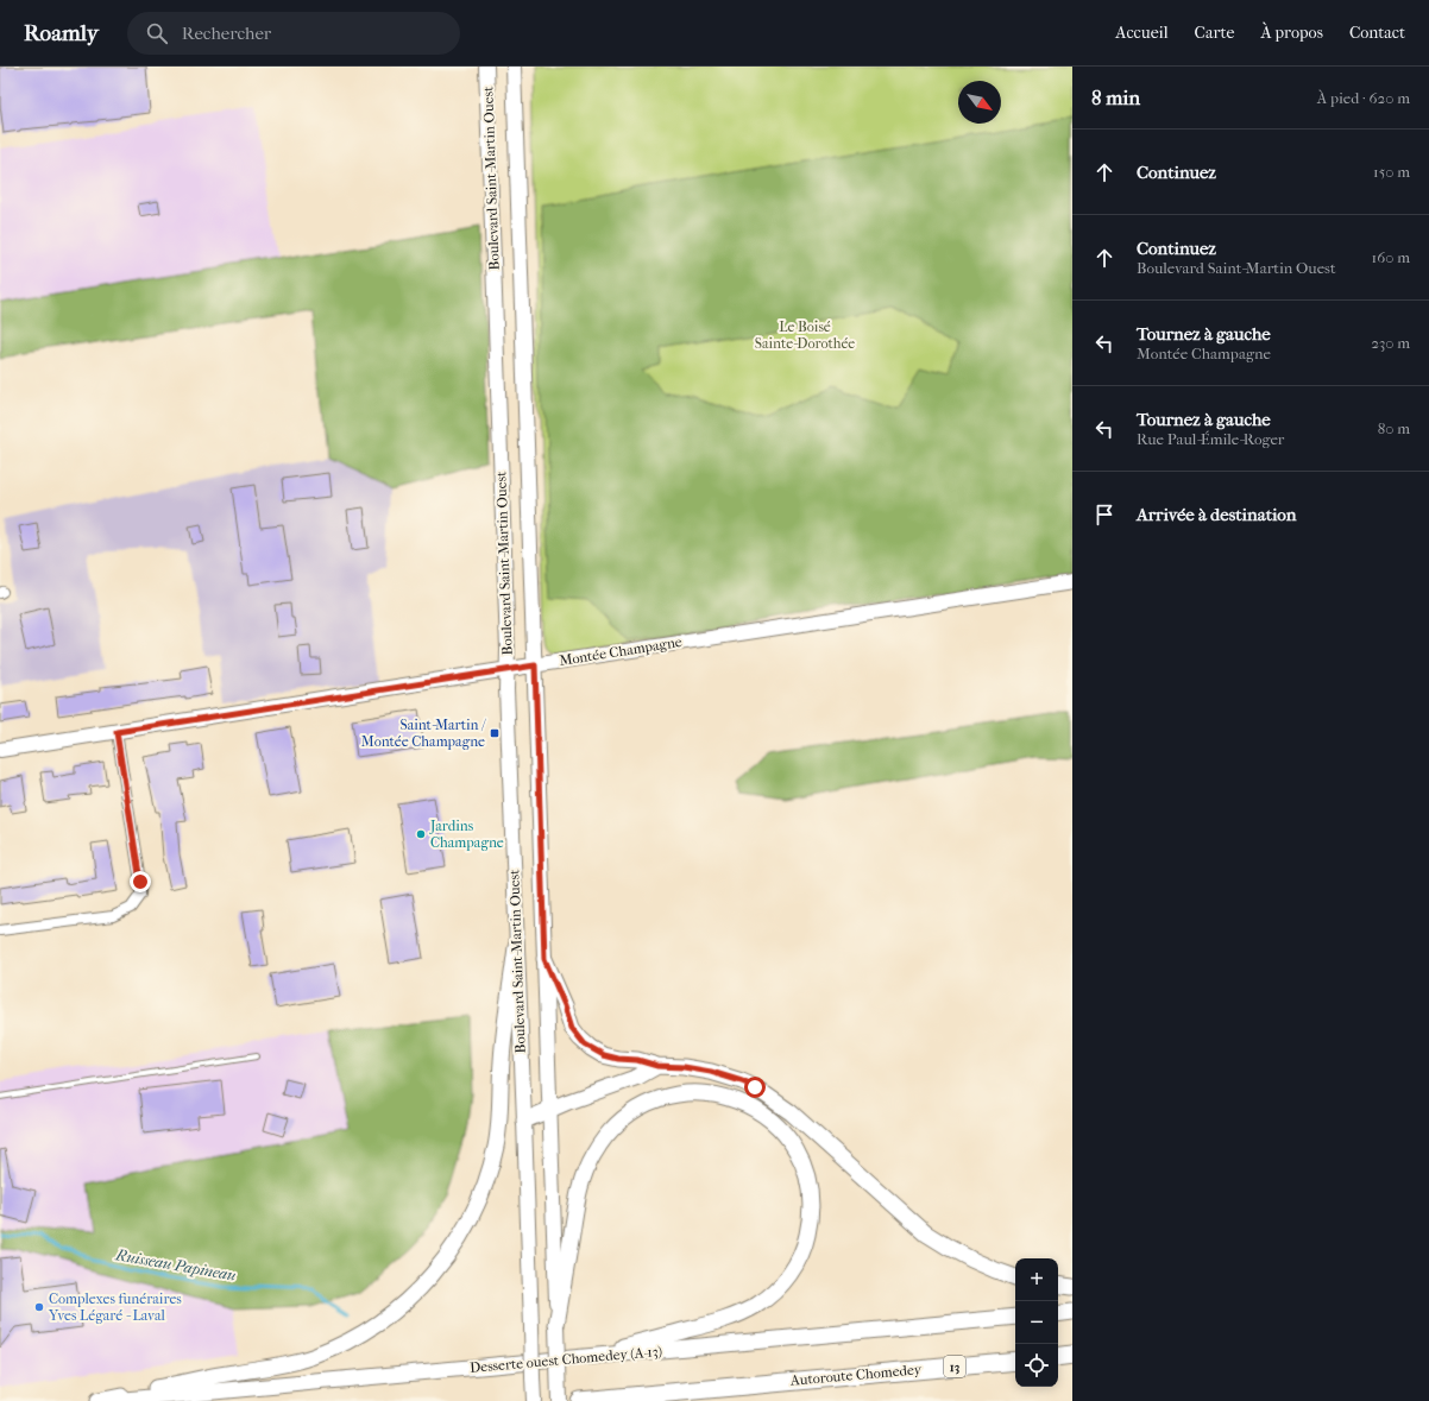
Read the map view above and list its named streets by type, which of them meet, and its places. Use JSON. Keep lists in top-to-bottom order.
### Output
{
  "streets": {
    "highway": ["13", "Autoroute Chomedey"],
    "main road": ["Boulevard Saint-Martin Ouest", "Montée Champagne", "Desserte ouest Chomedey (A-13)"]
  },
  "crossings": [
    ["Boulevard Saint-Martin Ouest", "Montée Champagne"]
  ],
  "water": ["Ruisseau Papineau"],
  "parks": ["Le Boisé Sainte-Dorothée"],
  "places": {
    "transit": ["Saint-Martin / Montée Champagne"],
    "other": ["Jardins Champagne", "Complexes funéraires Yves Légaré - Laval"]
  },
  "north": "bottom right",
  "page": {
    "header": "Roamly",
    "search": "Rechercher",
    "nav": [
      "Accueil",
      "Carte",
      "À propos",
      "Contact"
    ],
    "heading": ["8 min", "À pied · 620 m"],
    "list": [
      ["Continuez", "150 m"],
      ["Continuez", "Boulevard Saint-Martin Ouest", "160 m"],
      ["Tournez à gauche", "Montée Champagne", "230 m"],
      ["Tournez à gauche", "Rue Paul-Émile-Roger", "80 m"],
      "Arrivée à destination"
    ],
    "map_buttons": ["+", "−"]
  }
}
